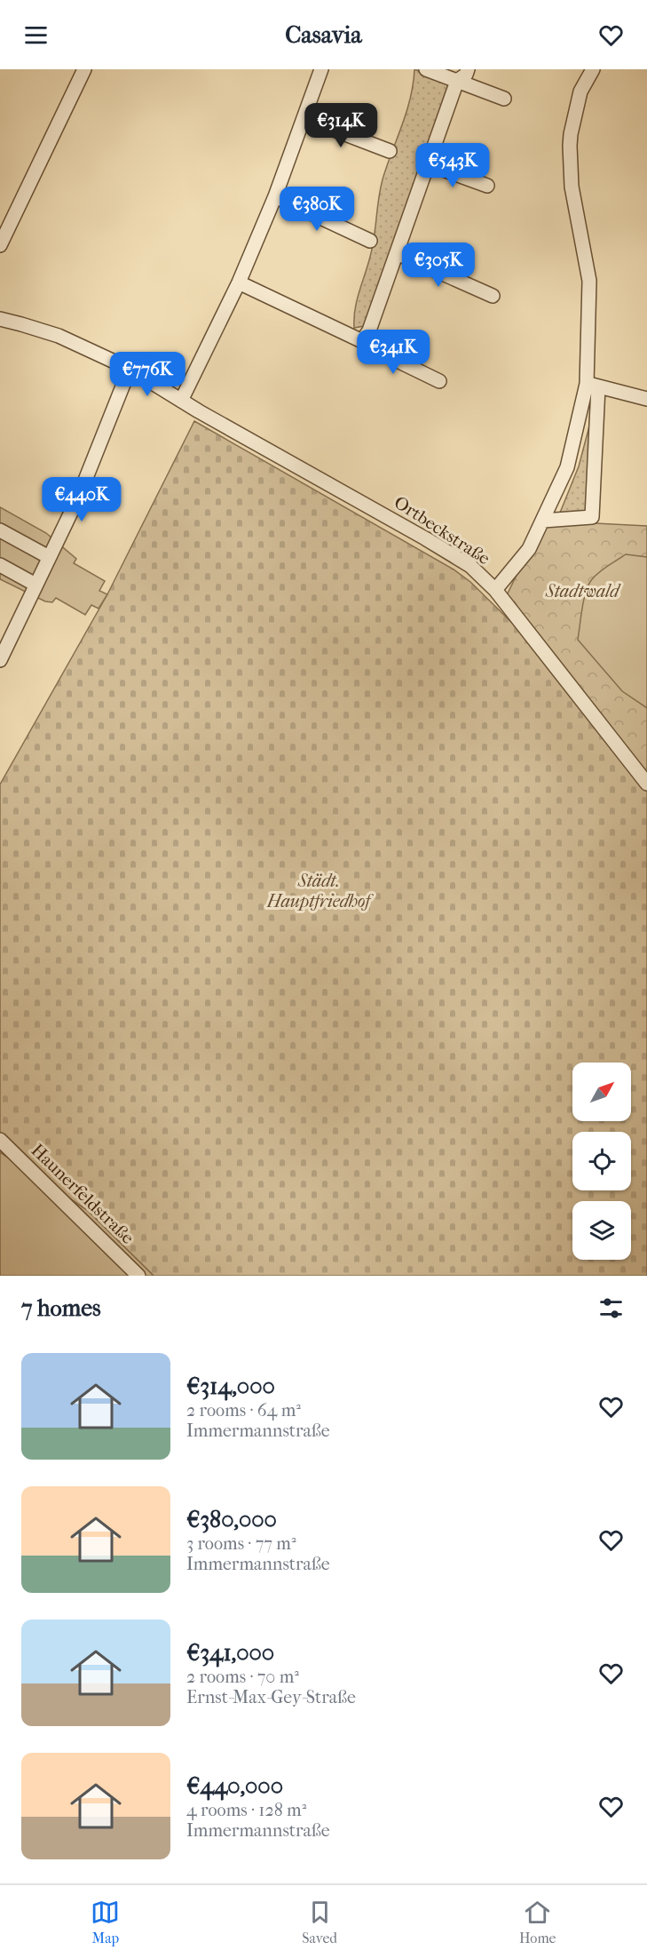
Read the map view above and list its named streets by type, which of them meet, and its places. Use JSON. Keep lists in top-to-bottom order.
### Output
{
  "streets": {
    "street": ["Ortbeckstraße", "Haunerfeldstraße"]
  },
  "parks": ["Stadtwald", "Städt. Hauptfriedhof"],
  "north": "top right",
  "page": {
    "header": "Casavia",
    "price": [
      "€314K",
      "€543K",
      "€380K",
      "€305K",
      "€341K",
      "€776K",
      "€440K"
    ],
    "heading": "7 homes",
    "list": [
      {
        "name": "€314,000",
        "note": "2 rooms · 64 m² · Immermannstraße"
      },
      {
        "name": "€380,000",
        "note": "3 rooms · 77 m² · Immermannstraße"
      },
      {
        "name": "€341,000",
        "note": "2 rooms · 70 m² · Ernst-Max-Gey-Straße"
      },
      {
        "name": "€440,000",
        "note": "4 rooms · 128 m² · Immermannstraße"
      }
    ],
    "tabs": ["Map", "Saved", "Home"]
  }
}
